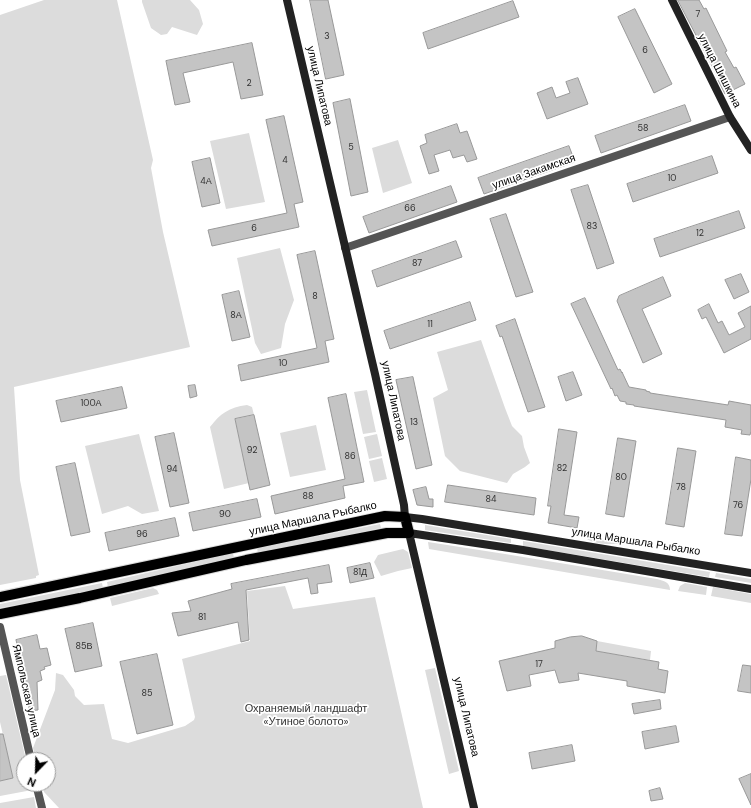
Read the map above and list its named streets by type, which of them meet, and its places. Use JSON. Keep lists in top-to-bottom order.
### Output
{
  "streets": {
    "main road": ["улица Липатова", "улица Маршала Рыбалко"],
    "street": ["улица Шишкина", "улица Закамская", "Ямпольская улица"]
  },
  "crossings": [
    ["улица Шишкина", "улица Закамская"],
    ["улица Липатова", "улица Закамская"],
    ["улица Липатова", "улица Маршала Рыбалко"]
  ],
  "parks": ["Охраняемый ландшафт «Утиное болото»"],
  "house_numbers": [
    "7",
    "3",
    "6",
    "2",
    "58",
    "5",
    "4",
    "10",
    "4А",
    "66",
    "83",
    "6",
    "12",
    "87",
    "8",
    "8А",
    "11",
    "10",
    "100А",
    "13",
    "92",
    "86",
    "82",
    "94",
    "80",
    "78",
    "88",
    "84",
    "76",
    "90",
    "96",
    "81Д",
    "81",
    "85В",
    "17",
    "85"
  ],
  "north": "bottom left"
}
